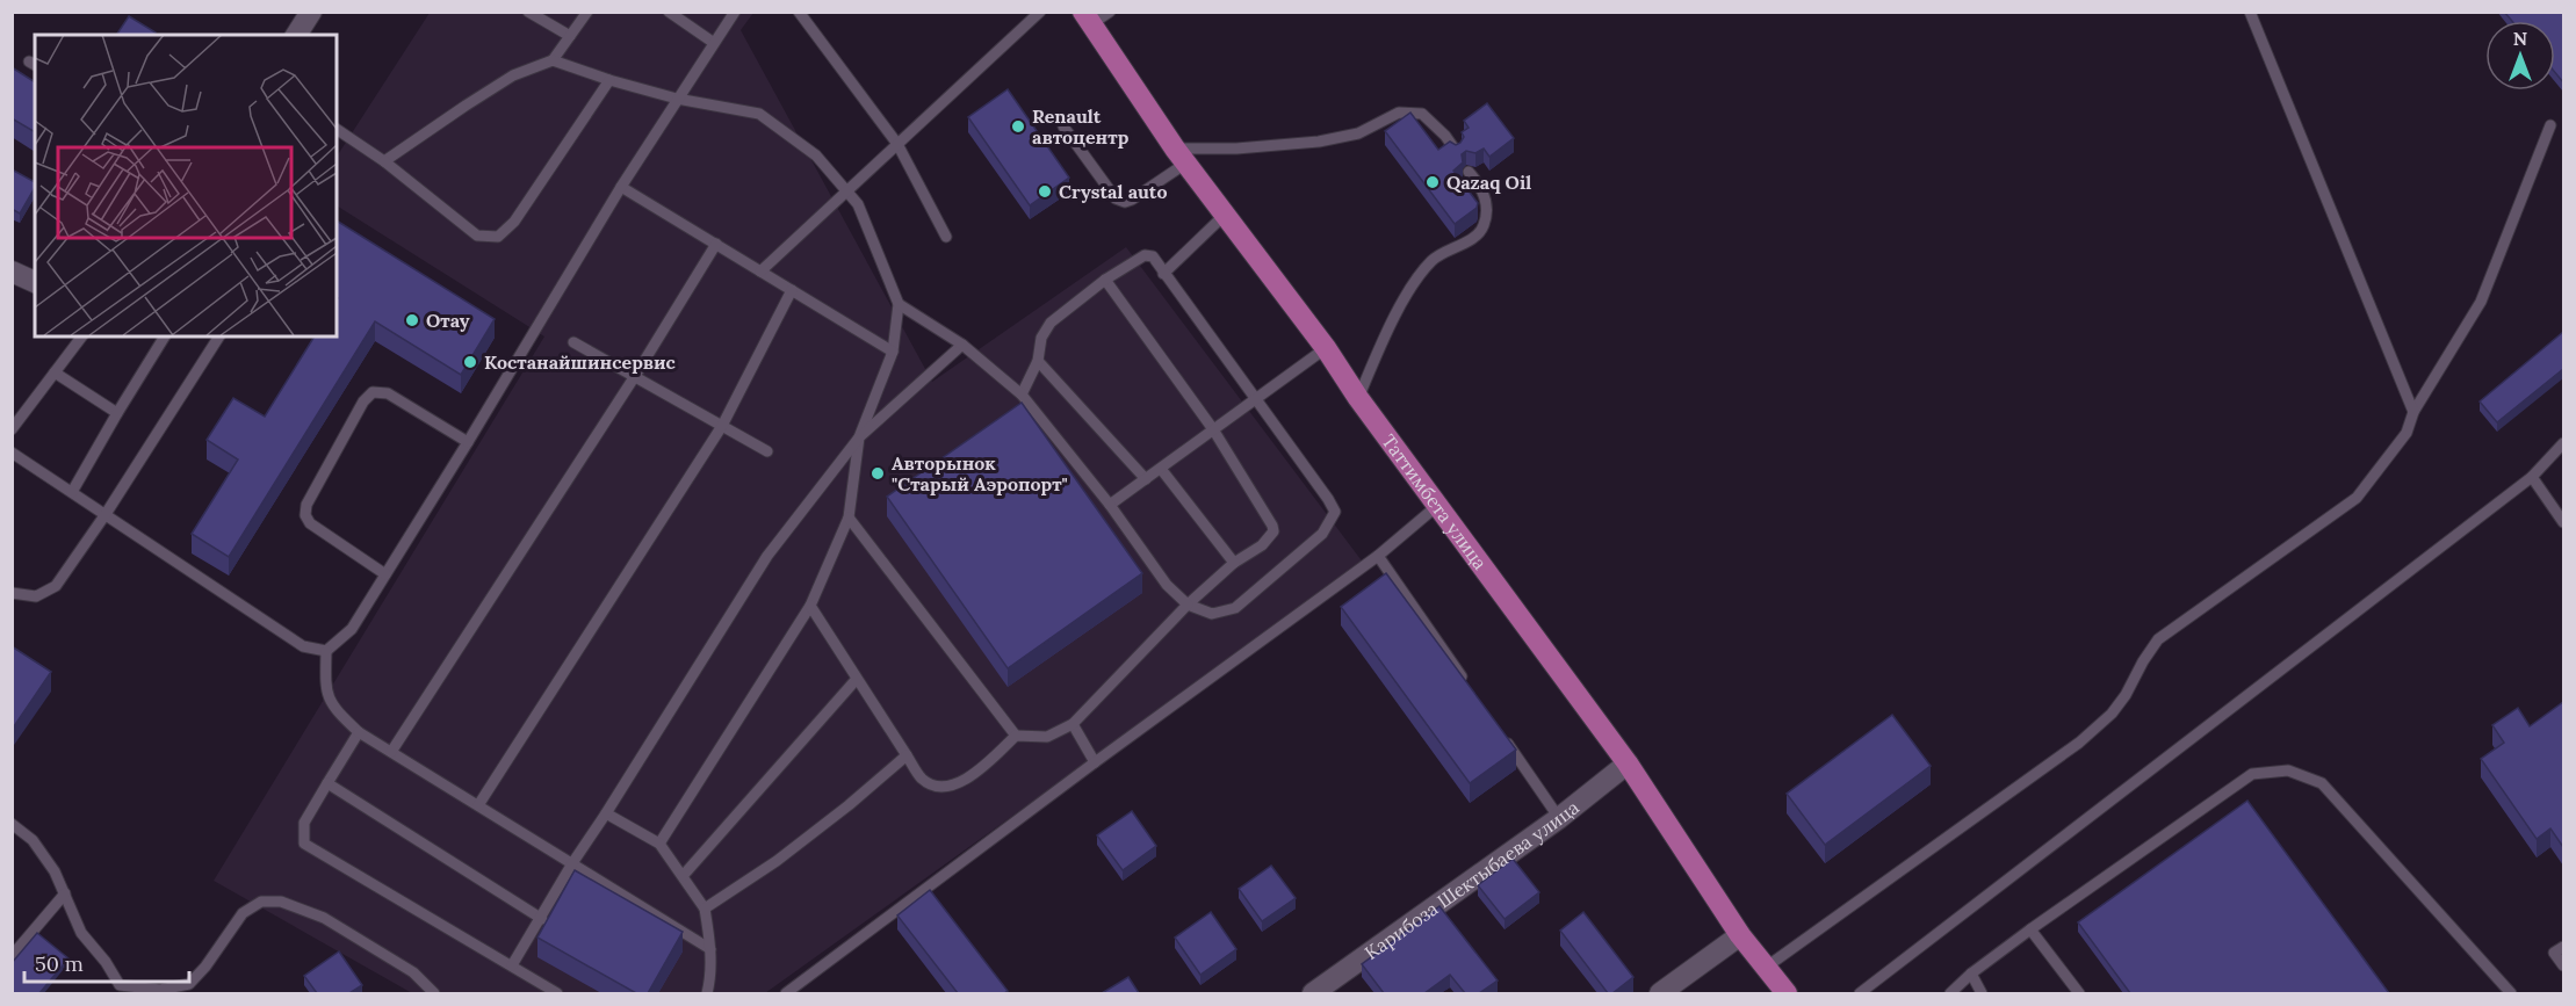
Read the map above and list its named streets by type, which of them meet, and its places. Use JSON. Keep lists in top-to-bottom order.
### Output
{
  "streets": {
    "main road": ["Таттимбета улица"],
    "street": ["Карибоза Шектыбаева улица"]
  },
  "crossings": [
    ["Таттимбета улица", "Карибоза Шектыбаева улица"]
  ],
  "places": [
    "Renault автоцентр",
    "Qazaq Oil",
    "Crystal auto",
    "Отау",
    "Костанайшинсервис",
    "Авторынок \"Старый Аэропорт\""
  ],
  "scale_bar": "50 m",
  "north": "top"
}
